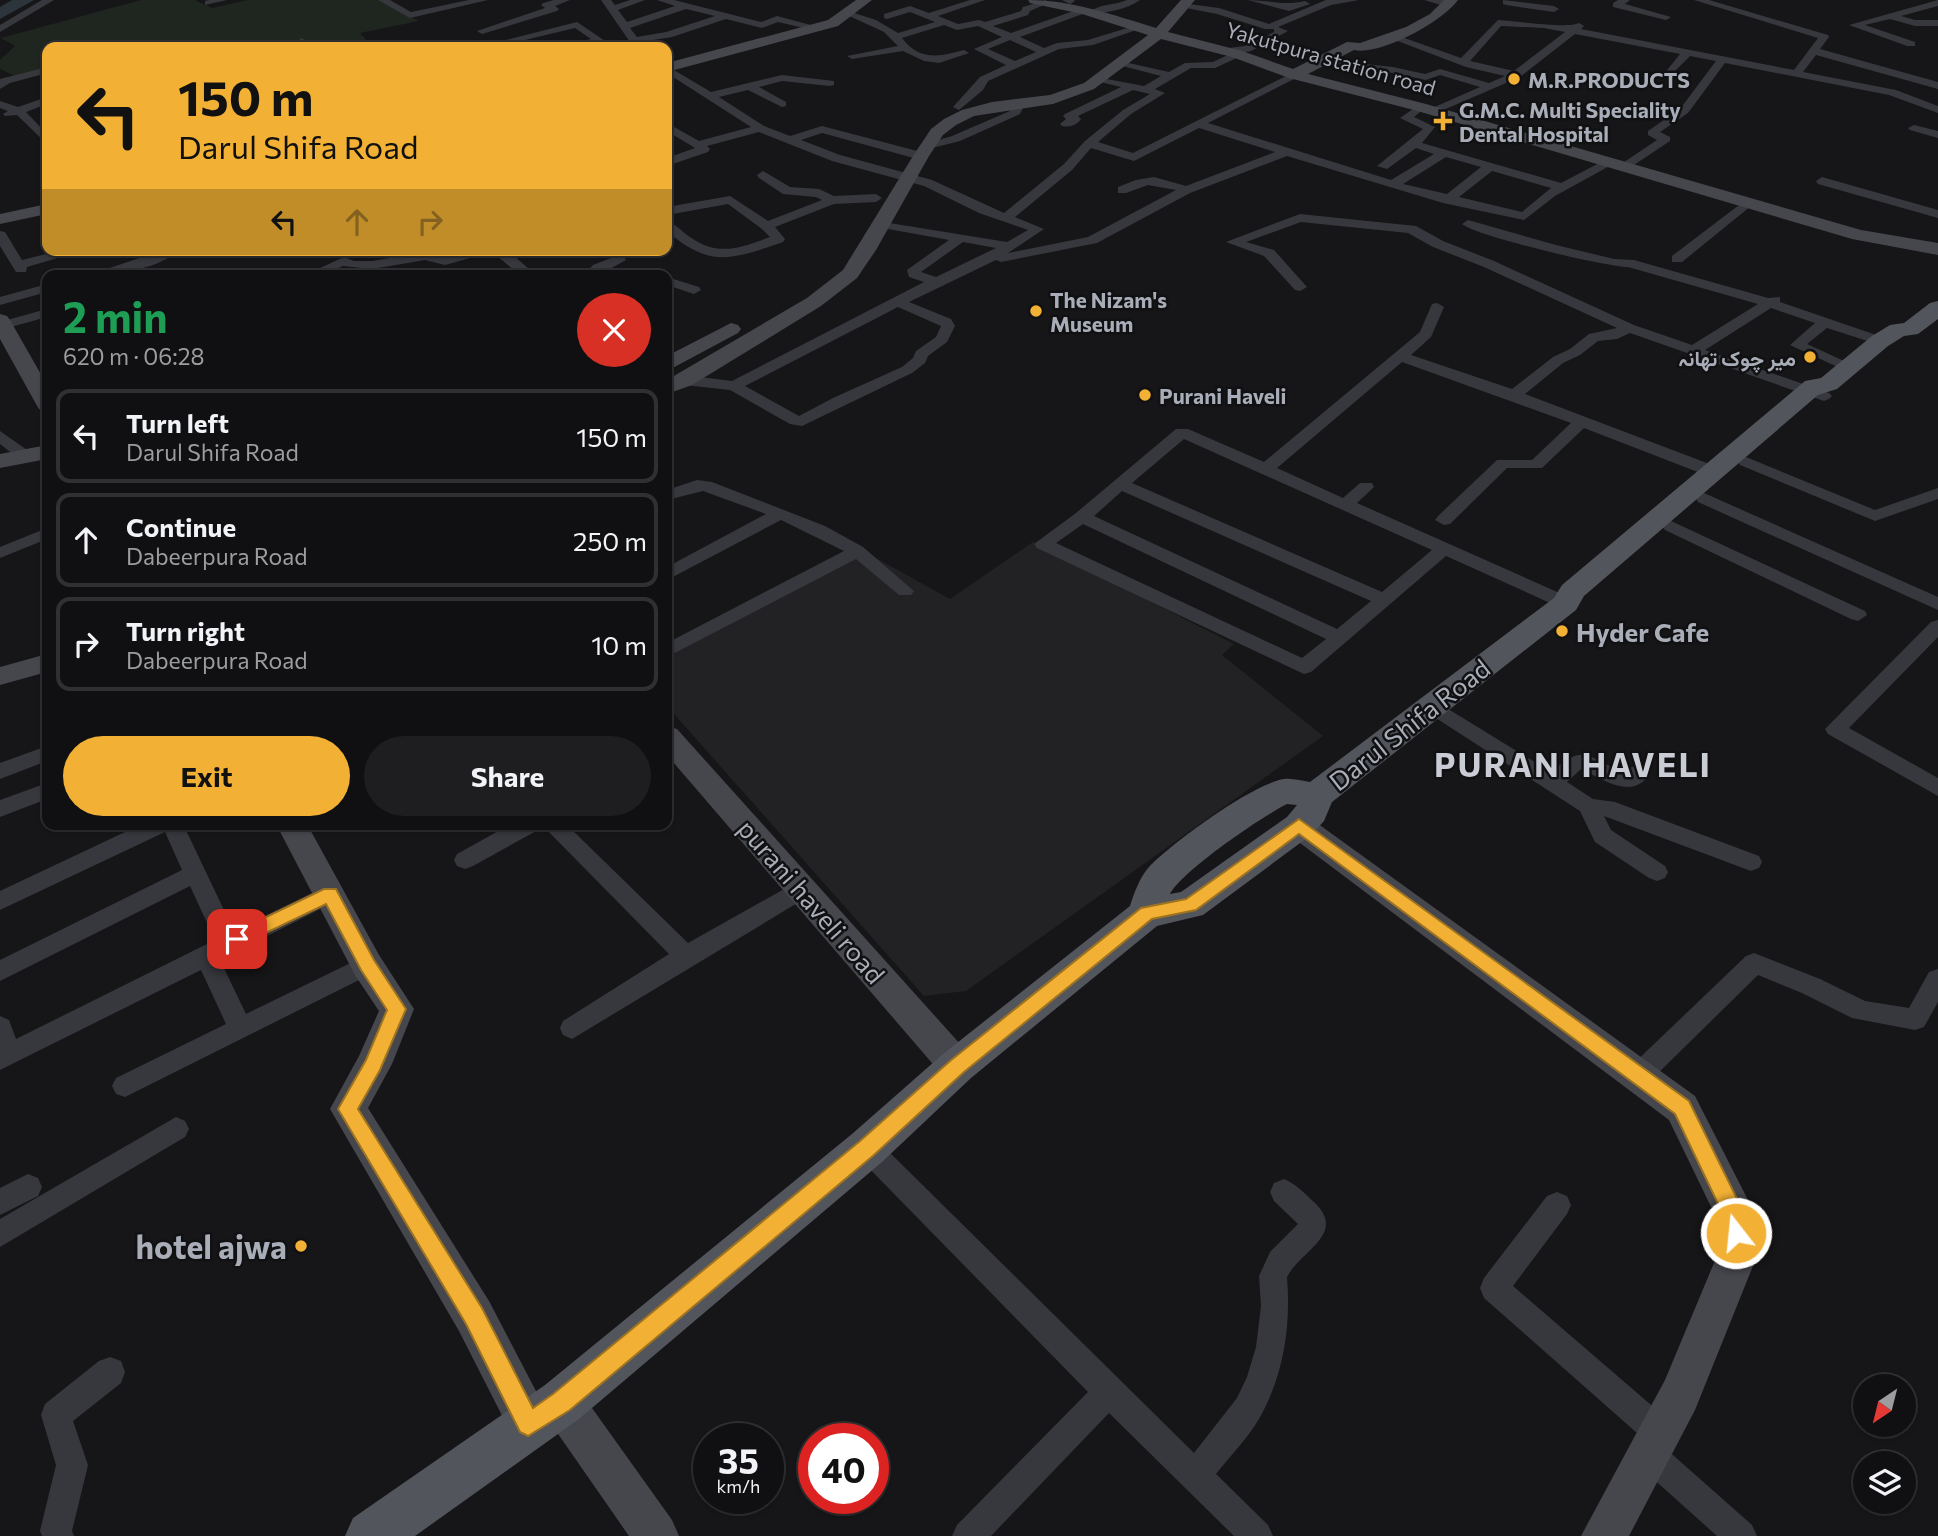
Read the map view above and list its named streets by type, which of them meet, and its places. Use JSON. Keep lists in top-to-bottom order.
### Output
{
  "streets": {
    "main road": ["Darul Shifa Road"],
    "street": ["Yakutpura station road", "purani haveli road"]
  },
  "crossings": [
    ["Darul Shifa Road", "purani haveli road"]
  ],
  "districts": ["PURANI HAVELI"],
  "places": {
    "other": [
      "M.R.PRODUCTS",
      "The Nizam's Museum",
      "میر چوک تھانہ",
      "Purani Haveli",
      "Hyder Cafe",
      "hotel ajwa"
    ],
    "health": ["G.M.C. Multi Speciality Dental Hospital"]
  },
  "north": "bottom left",
  "page": {
    "turn": ["150 m", "Darul Shifa Road"],
    "heading": ["2 min", "620 m · 06:28"],
    "list": [
      {
        "name": "Turn left",
        "note": "Darul Shifa Road",
        "value": "150 m"
      },
      {
        "name": "Continue",
        "note": "Dabeerpura Road",
        "value": "250 m"
      },
      {
        "name": "Turn right",
        "note": "Dabeerpura Road",
        "value": "10 m"
      }
    ],
    "buttons": ["Exit", "Share"],
    "speed": "35 km/h",
    "limit": "40"
  }
}
